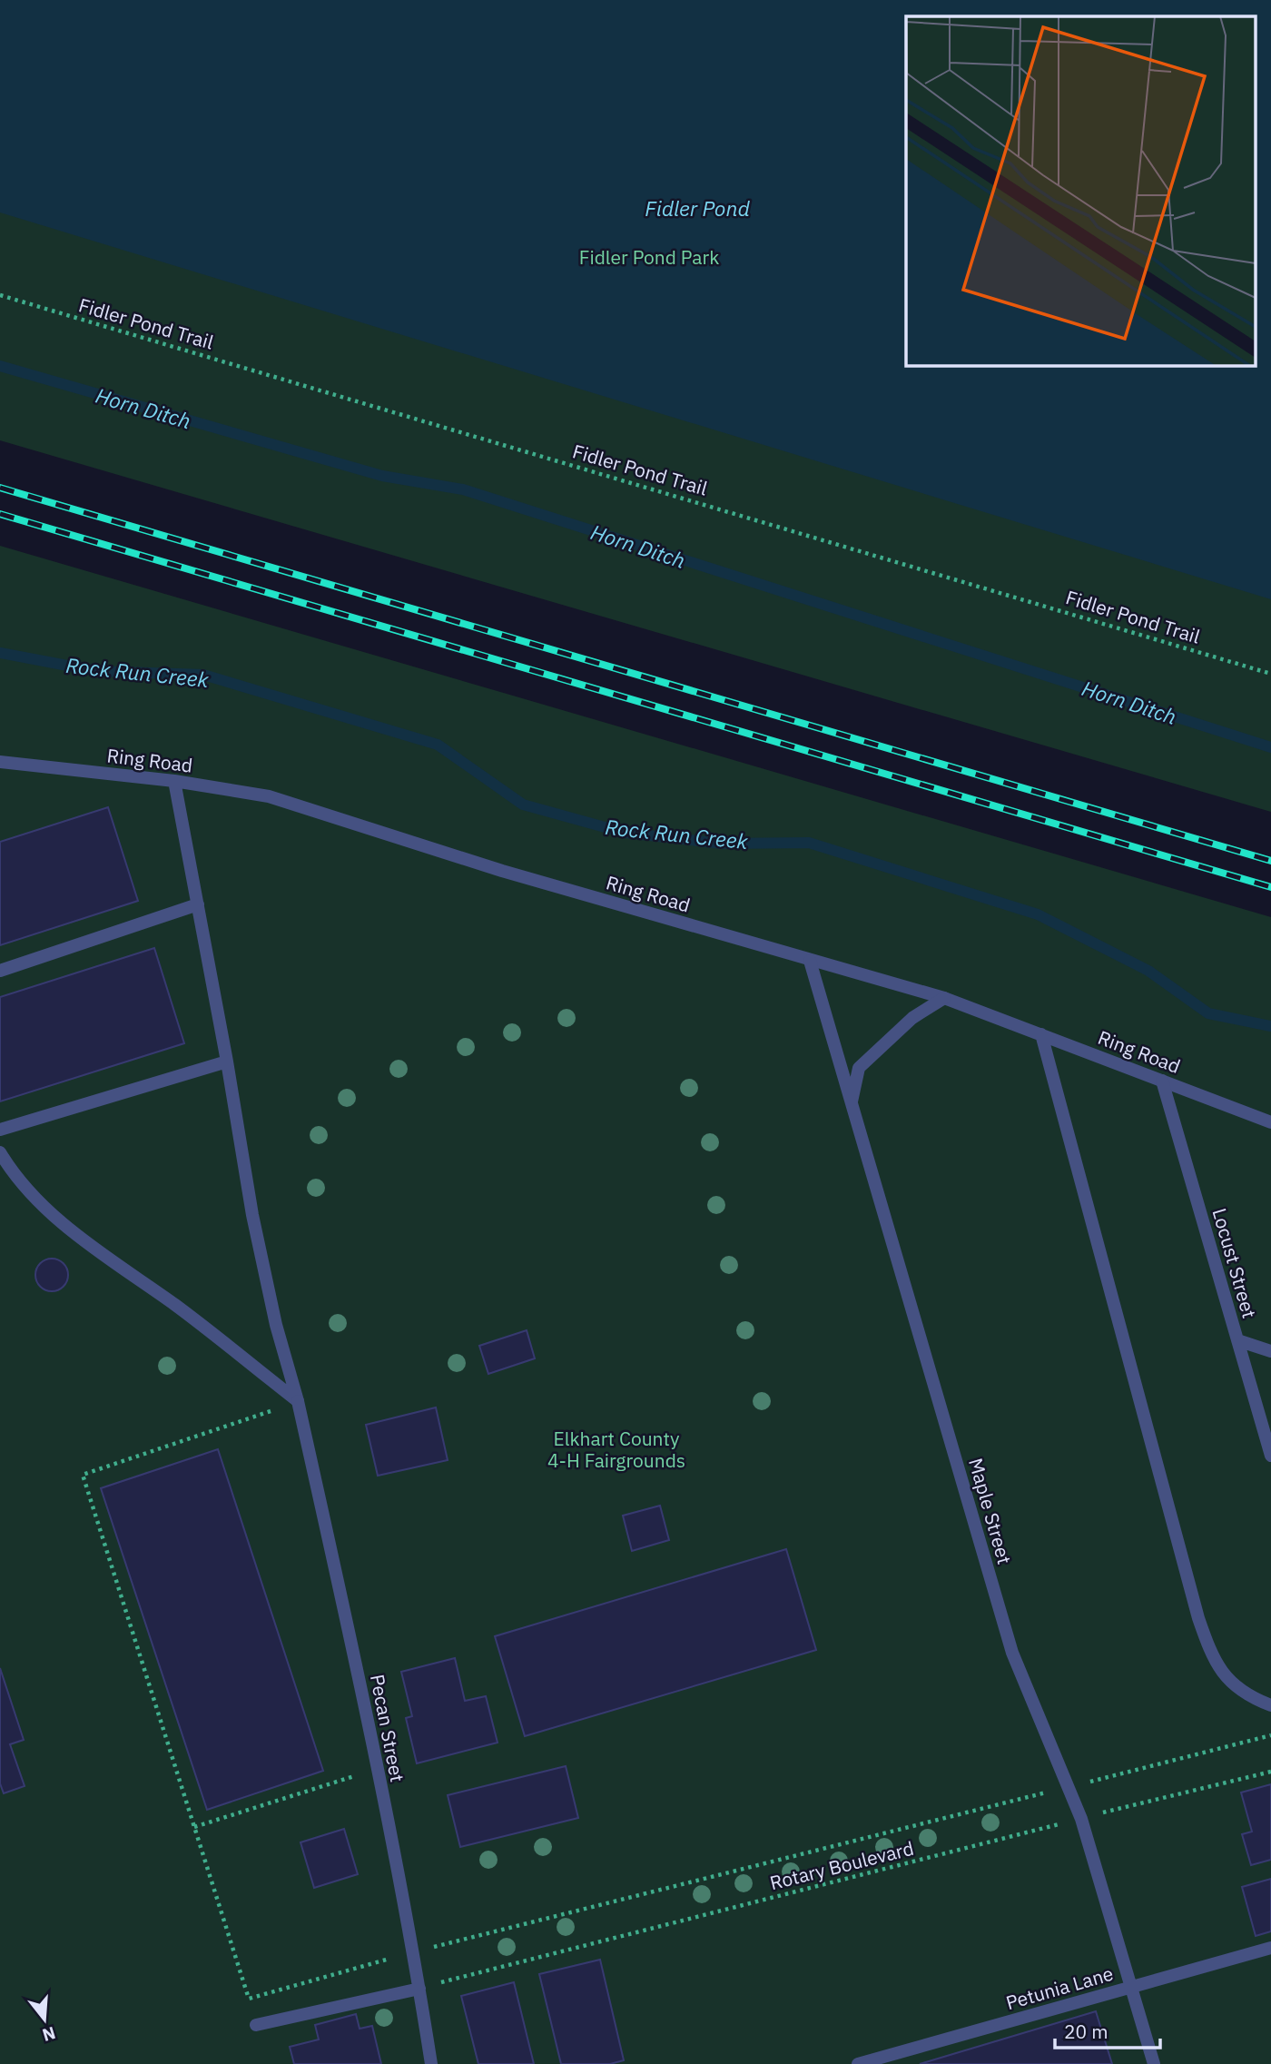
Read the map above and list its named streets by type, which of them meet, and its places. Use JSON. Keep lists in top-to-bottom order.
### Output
{
  "streets": {
    "street": [
      "Ring Road",
      "Locust Street",
      "Maple Street",
      "Pecan Street",
      "Petunia Lane"
    ],
    "path": ["Fidler Pond Trail", "Rotary Boulevard"]
  },
  "crossings": [
    ["Ring Road", "Locust Street"],
    ["Ring Road", "Maple Street"],
    ["Ring Road", "Pecan Street"],
    ["Maple Street", "Rotary Boulevard"],
    ["Maple Street", "Petunia Lane"],
    ["Pecan Street", "Rotary Boulevard"]
  ],
  "water": ["Fidler Pond", "Horn Ditch", "Rock Run Creek"],
  "parks": ["Fidler Pond Park", "Elkhart County 4-H Fairgrounds"],
  "scale_bar": "20 m",
  "north": "bottom"
}
